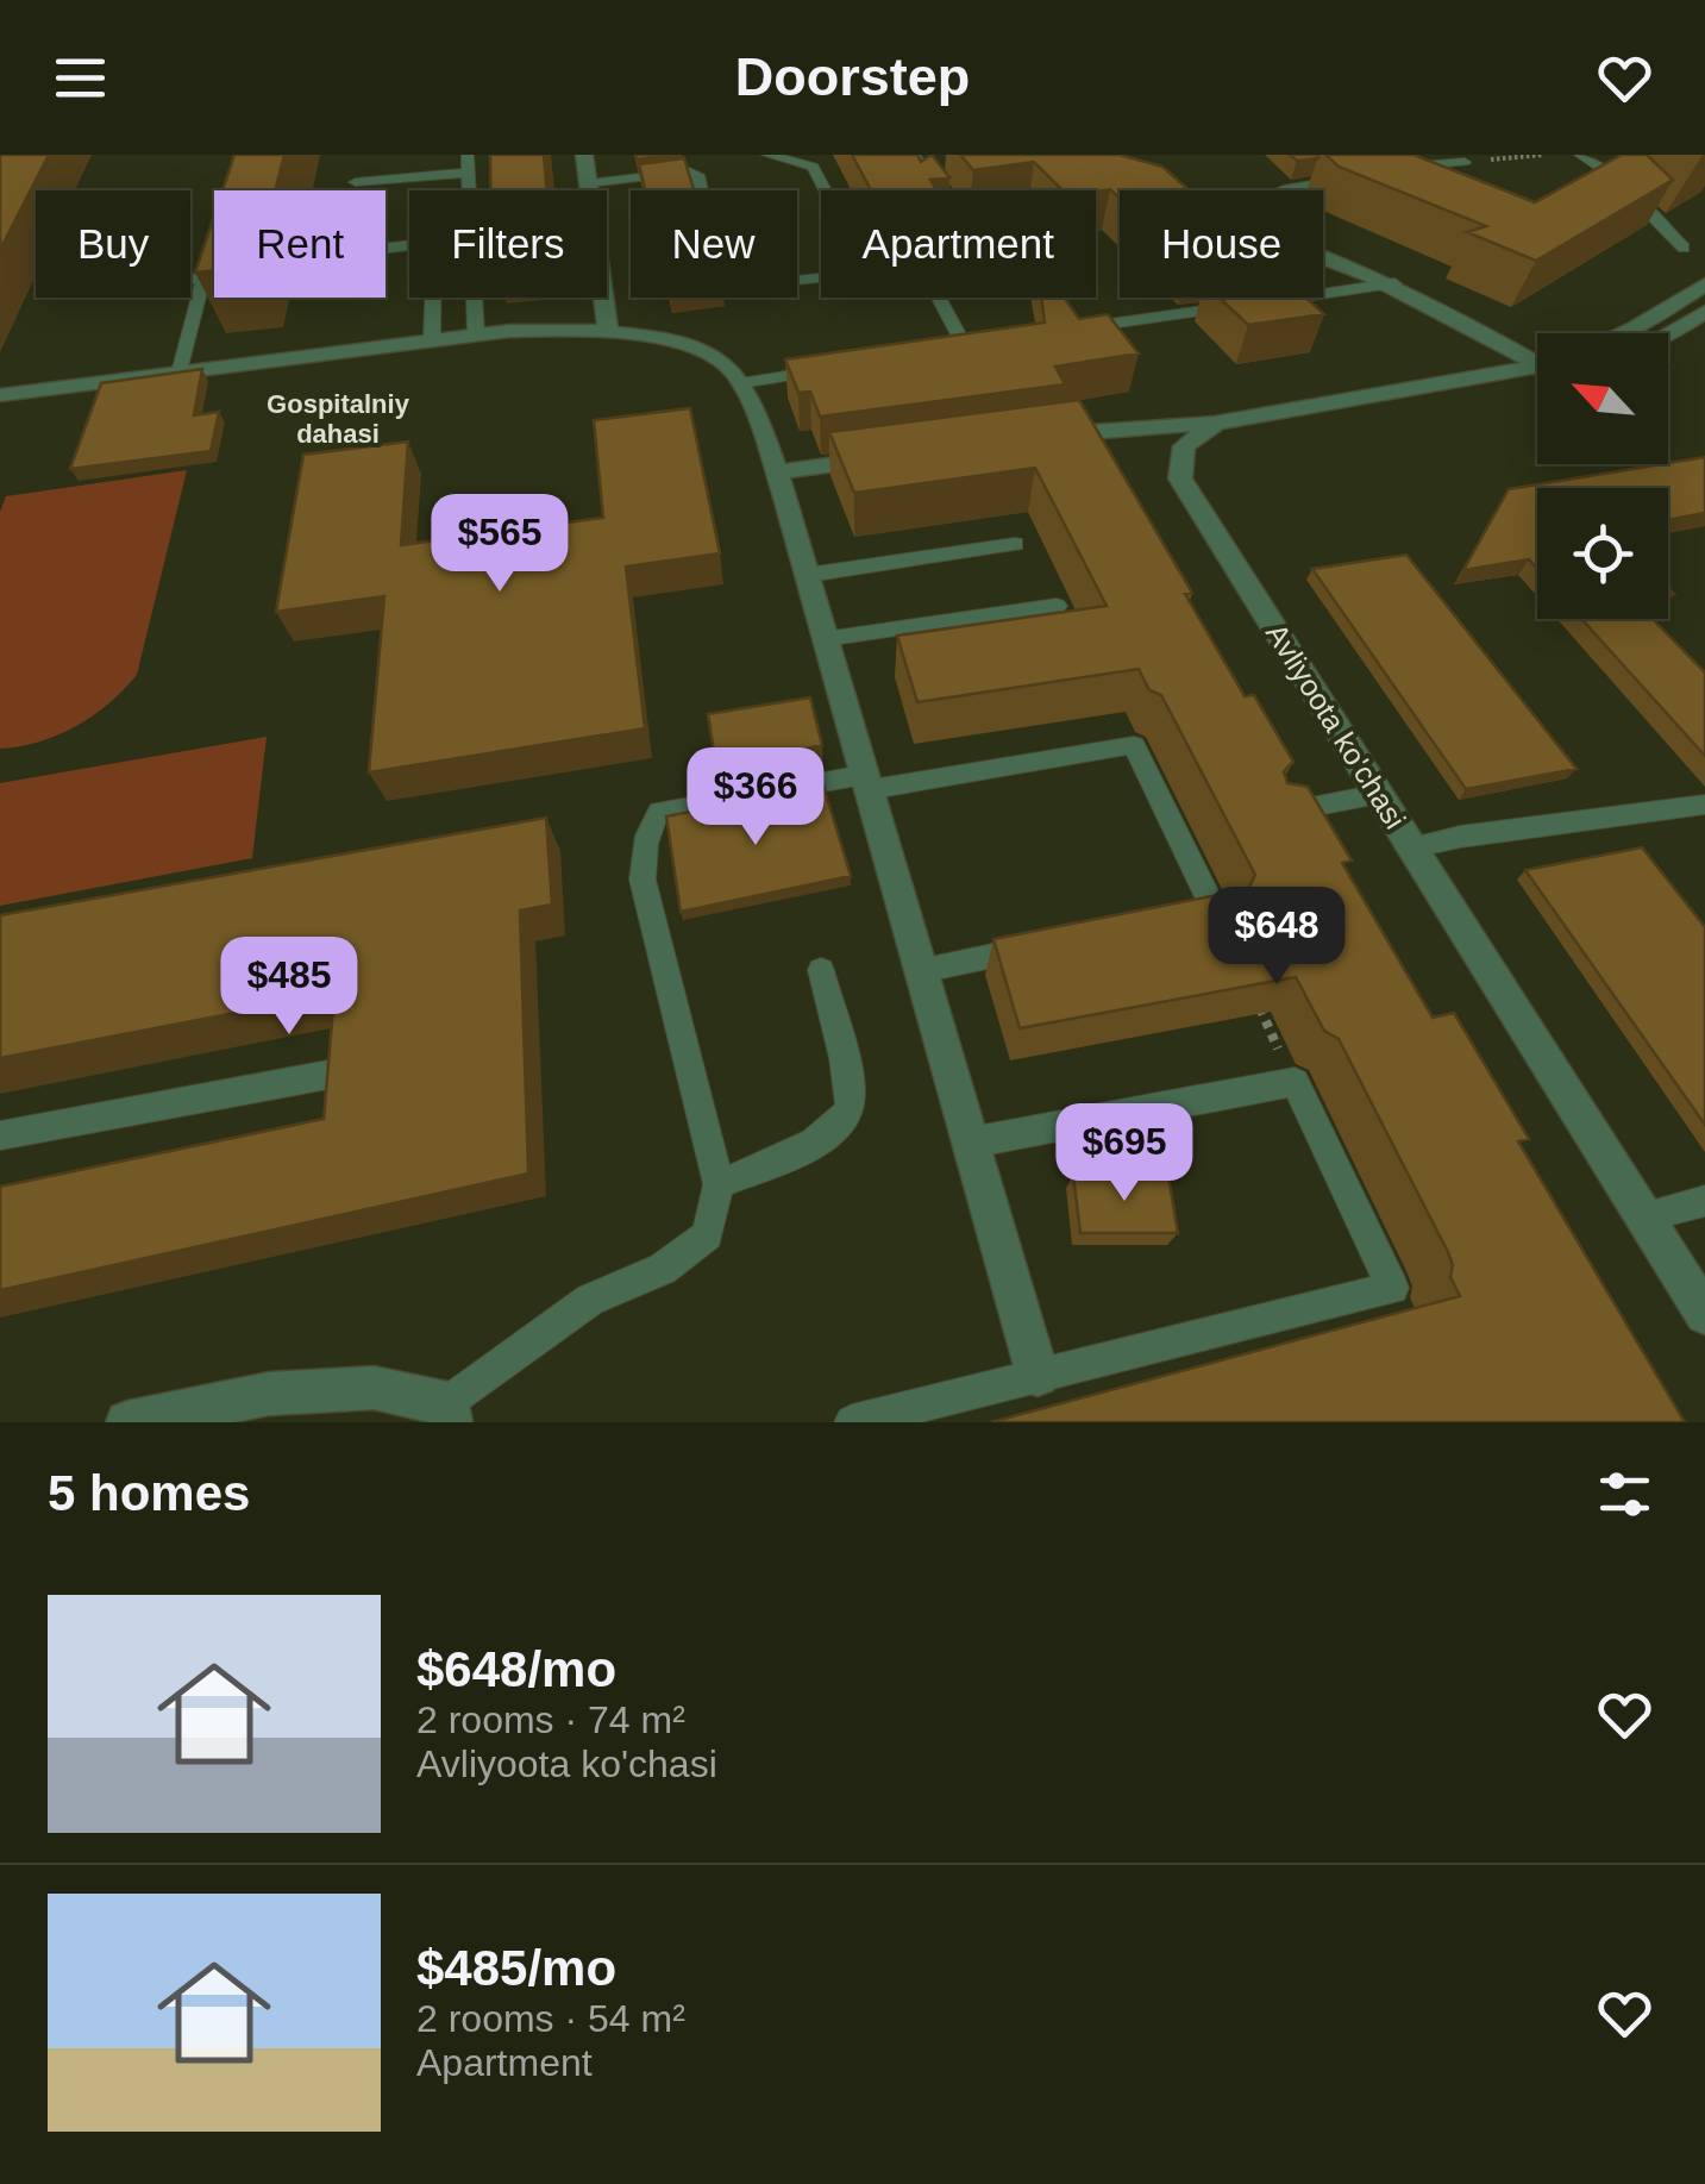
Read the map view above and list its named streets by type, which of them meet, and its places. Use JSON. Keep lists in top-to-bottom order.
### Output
{
  "streets": {
    "street": ["Avliyoota ko'chasi"]
  },
  "districts": ["Gospitalniy dahasi"],
  "north": "top left",
  "page": {
    "header": "Doorstep",
    "chip": [
      "Buy",
      "Rent",
      "Filters",
      "New",
      "Apartment",
      "House"
    ],
    "price": [
      "$565",
      "$366",
      "$648",
      "$485",
      "$695"
    ],
    "heading": "5 homes",
    "list": [
      {
        "name": "$648/mo",
        "note": "2 rooms · 74 m² · Avliyoota ko'chasi"
      },
      {
        "name": "$485/mo",
        "note": "2 rooms · 54 m² · Apartment"
      }
    ]
  }
}
